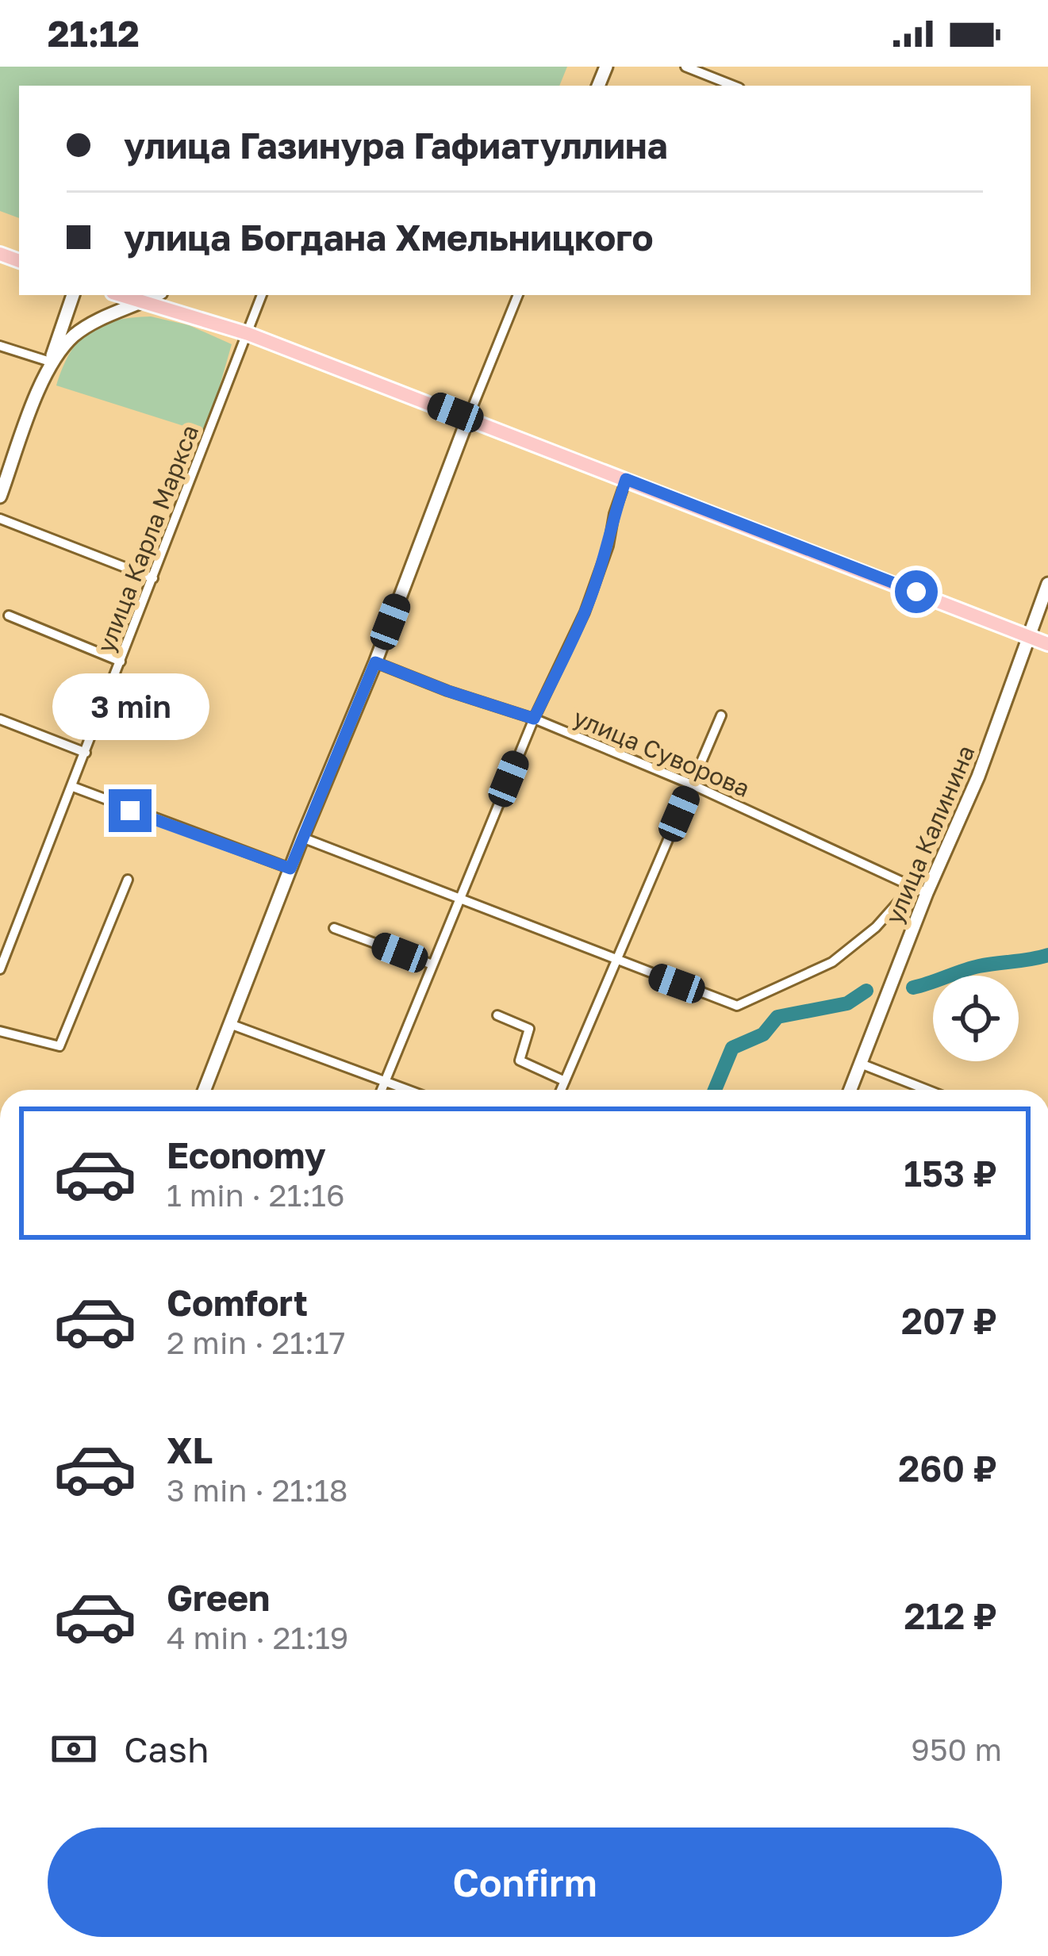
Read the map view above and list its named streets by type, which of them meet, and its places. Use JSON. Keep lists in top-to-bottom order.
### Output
{
  "streets": {
    "street": ["улица Карла Маркса", "улица Суворова", "улица Калинина"]
  },
  "crossings": [
    ["улица Суворова", "улица Калинина"]
  ],
  "page": {
    "status": "21:12",
    "banner": ["улица Газинура Гафиатуллина", "улица Богдана Хмельницкого"],
    "bubble": "3 min",
    "list": [
      {
        "name": "Economy",
        "note": "1 min · 21:16",
        "value": "153 ₽"
      },
      {
        "name": "Comfort",
        "note": "2 min · 21:17",
        "value": "207 ₽"
      },
      {
        "name": "XL",
        "note": "3 min · 21:18",
        "value": "260 ₽"
      },
      {
        "name": "Green",
        "note": "4 min · 21:19",
        "value": "212 ₽"
      }
    ],
    "pay": ["Cash", "950 m"],
    "buttons": "Confirm"
  }
}
